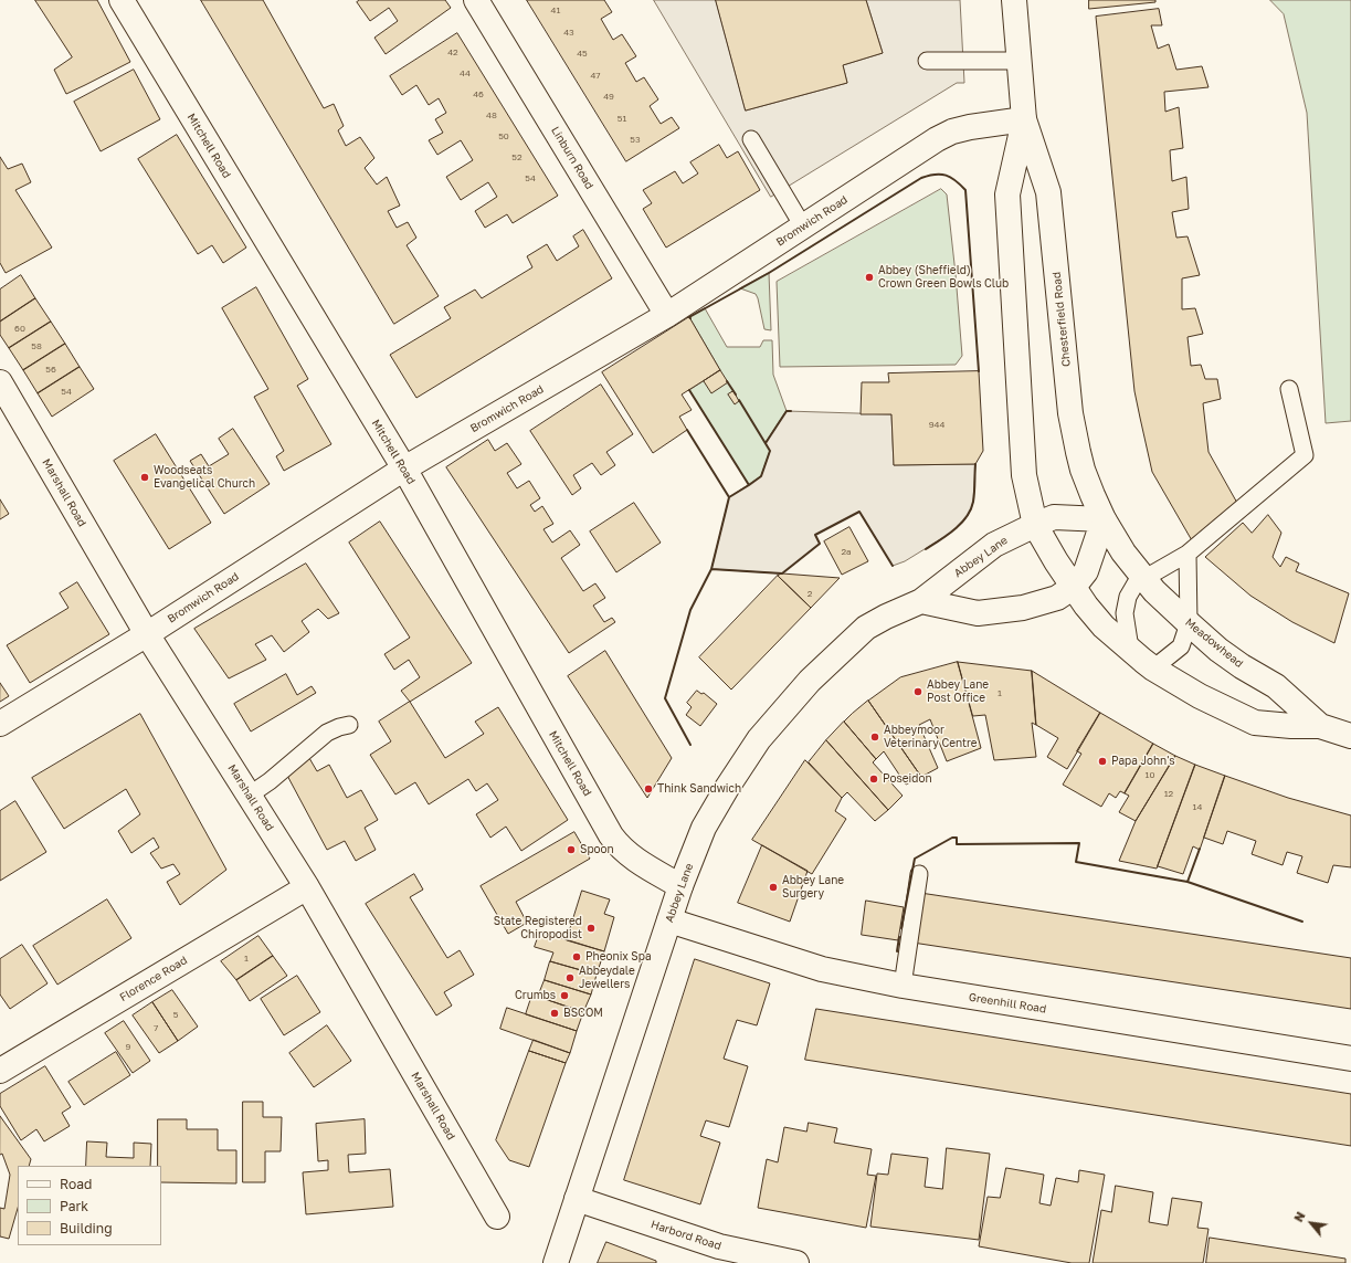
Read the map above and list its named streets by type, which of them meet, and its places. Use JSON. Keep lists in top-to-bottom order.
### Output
{
  "streets": {
    "main road": [
      "Mitchell Road",
      "Linburn Road",
      "Bromwich Road",
      "Chesterfield Road",
      "Marshall Road",
      "Abbey Lane",
      "Meadowhead",
      "Florence Road",
      "Greenhill Road",
      "Harbord Road"
    ]
  },
  "crossings": [
    ["Mitchell Road", "Bromwich Road"],
    ["Mitchell Road", "Abbey Lane"],
    ["Linburn Road", "Bromwich Road"],
    ["Bromwich Road", "Chesterfield Road"],
    ["Bromwich Road", "Marshall Road"],
    ["Chesterfield Road", "Abbey Lane"],
    ["Chesterfield Road", "Meadowhead"],
    ["Marshall Road", "Florence Road"],
    ["Abbey Lane", "Meadowhead"],
    ["Abbey Lane", "Greenhill Road"],
    ["Abbey Lane", "Harbord Road"]
  ],
  "places": [
    "Abbey (Sheffield) Crown Green Bowls Club",
    "Woodseats Evangelical Church",
    "Abbey Lane Post Office",
    "Abbeymoor Veterinary Centre",
    "Papa John's",
    "Poseidon",
    "Think Sandwich",
    "Spoon",
    "Abbey Lane Surgery",
    "State Registered Chiropodist",
    "Pheonix Spa",
    "Abbeydale Jewellers",
    "Crumbs",
    "BSCOM"
  ],
  "house_numbers": [
    "41",
    "43",
    "42",
    "45",
    "44",
    "47",
    "46",
    "49",
    "48",
    "51",
    "50",
    "53",
    "52",
    "54",
    "60",
    "58",
    "56",
    "54",
    "944",
    "2a",
    "2",
    "1",
    "10",
    "12",
    "14",
    "1",
    "5",
    "7",
    "9"
  ],
  "legend": ["Road", "Park", "Building"],
  "north": "top left"
}
